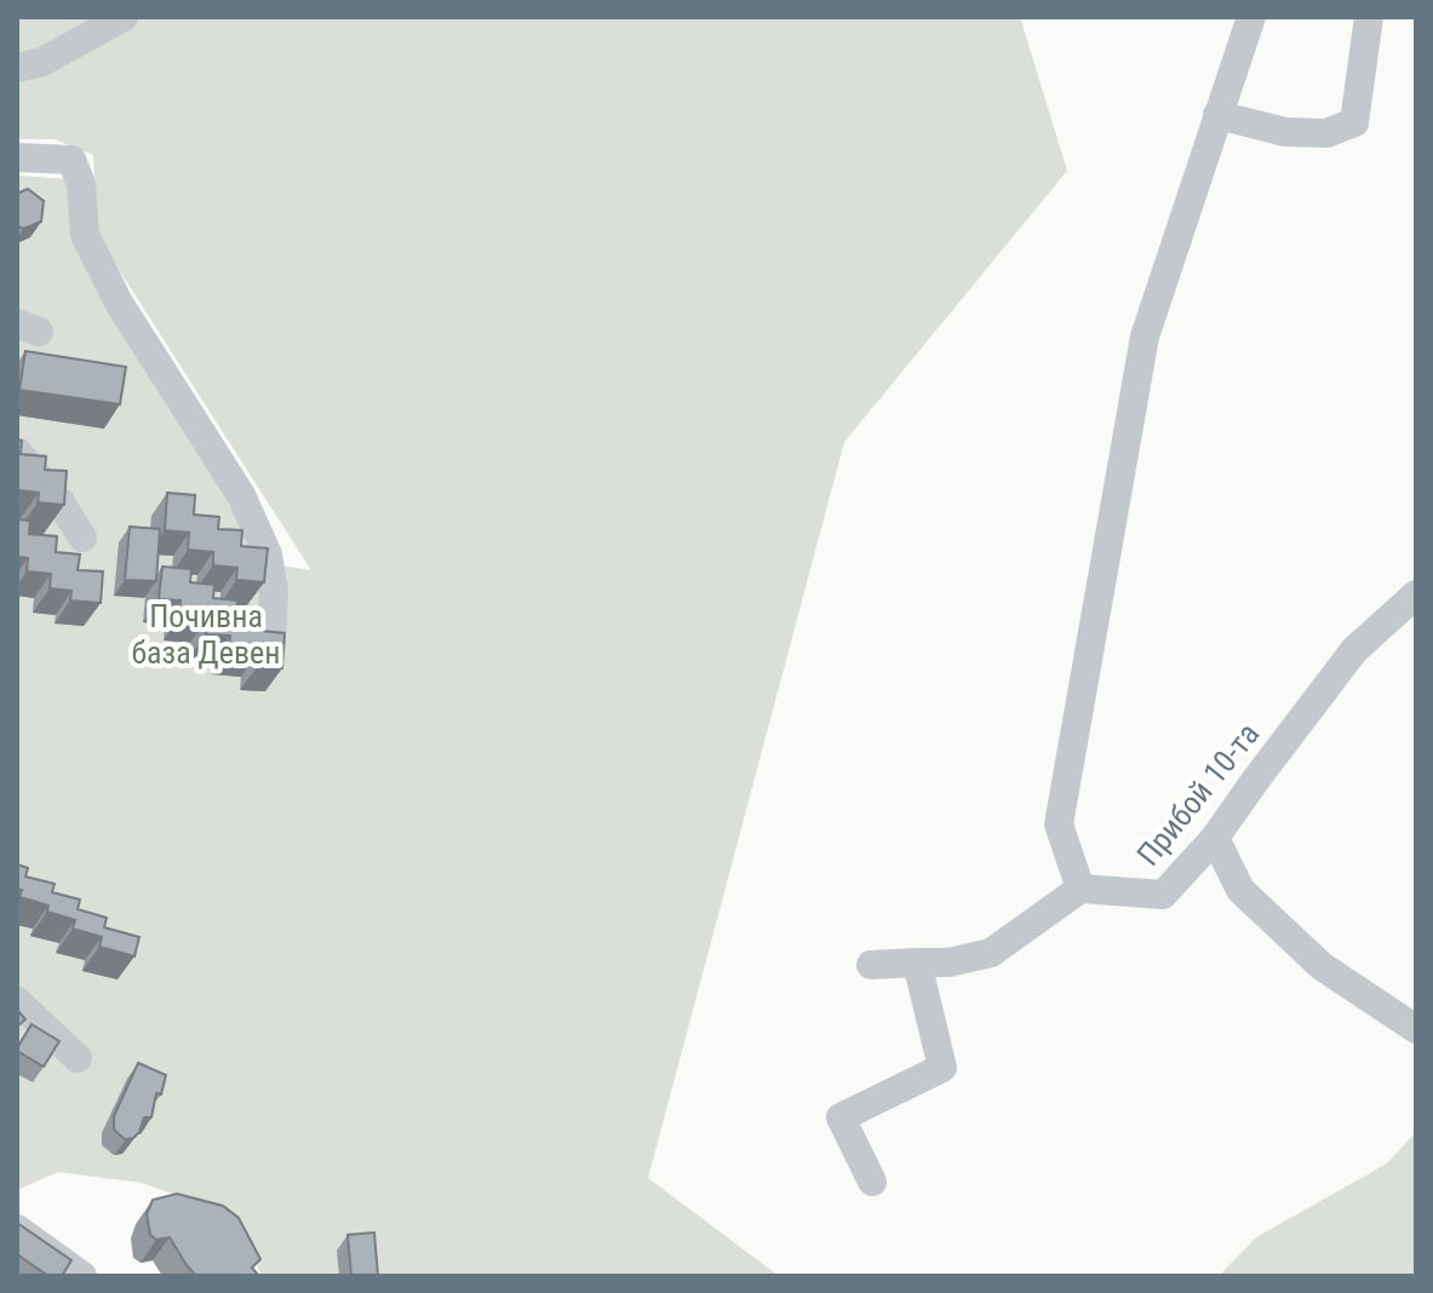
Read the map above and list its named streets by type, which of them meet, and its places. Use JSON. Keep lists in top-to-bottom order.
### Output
{
  "streets": {
    "street": ["Прибой 10-та"]
  },
  "parks": ["Почивна база Девен"]
}
